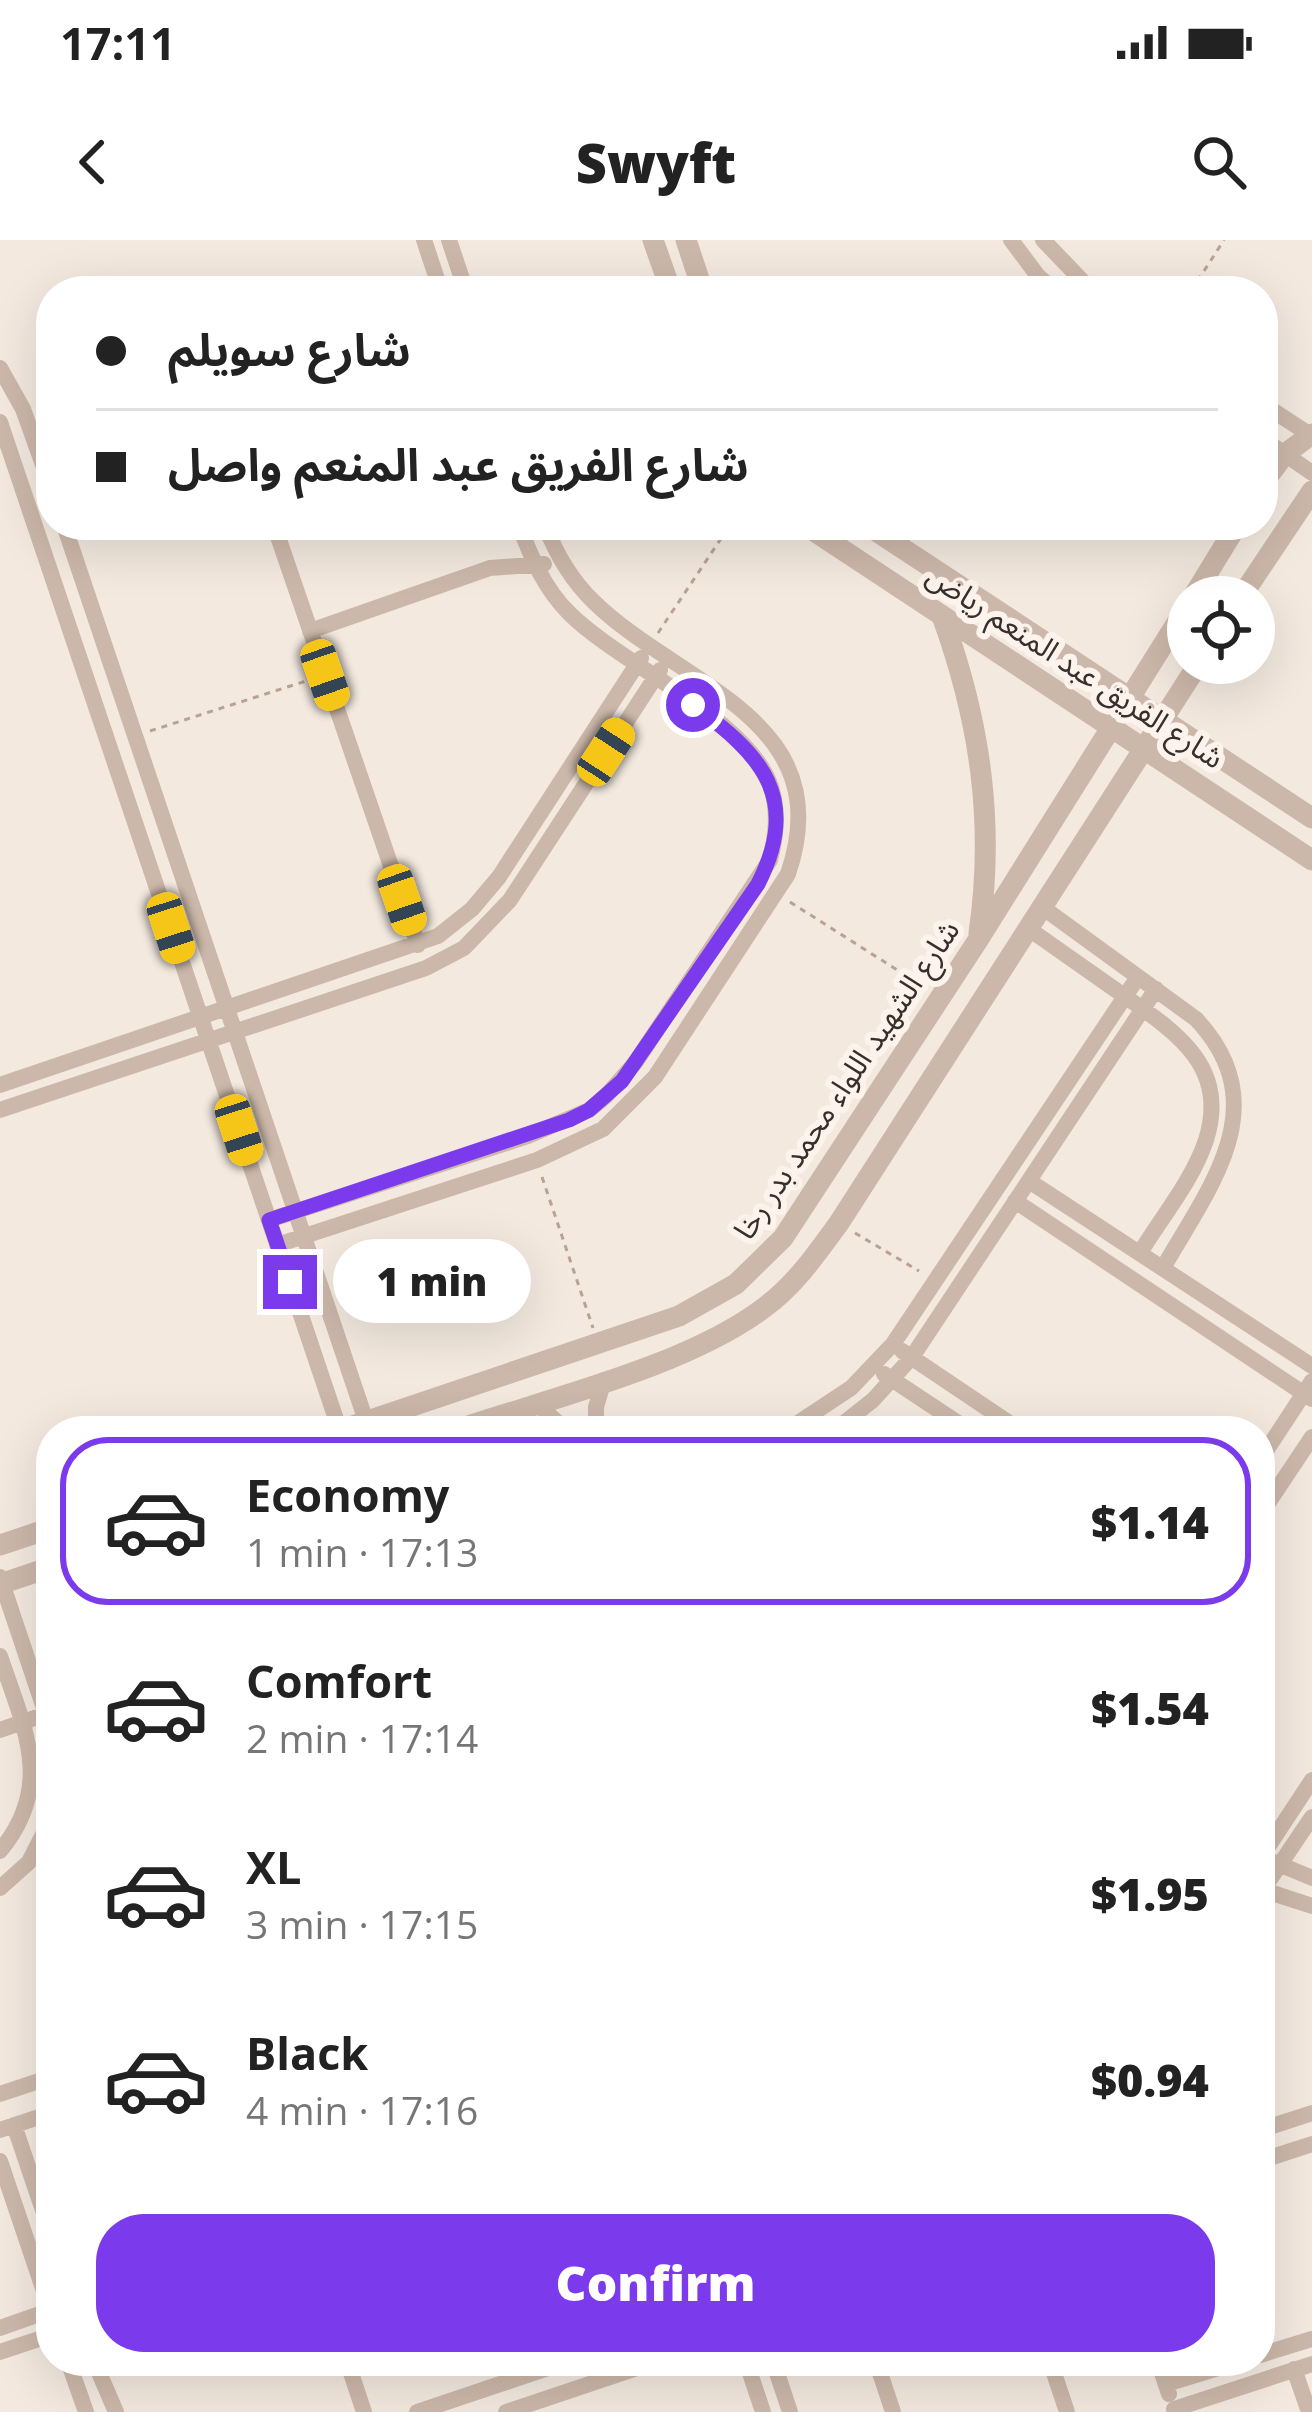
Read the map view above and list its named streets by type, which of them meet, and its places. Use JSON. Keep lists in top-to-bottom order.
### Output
{
  "streets": {
    "street": ["شارع الفريق عبد المنعم رياض", "شارع الشهيد اللواء محمد بدر رخا"]
  },
  "crossings": [
    ["شارع الفريق عبد المنعم رياض", "شارع الشهيد اللواء محمد بدر رخا"]
  ],
  "page": {
    "status": "17:11",
    "header": "Swyft",
    "banner": ["شارع سويلم", "شارع الفريق عبد المنعم واصل"],
    "bubble": "1 min",
    "list": [
      {
        "name": "Economy",
        "note": "1 min · 17:13",
        "value": "$1.14"
      },
      {
        "name": "Comfort",
        "note": "2 min · 17:14",
        "value": "$1.54"
      },
      {
        "name": "XL",
        "note": "3 min · 17:15",
        "value": "$1.95"
      },
      {
        "name": "Black",
        "note": "4 min · 17:16",
        "value": "$0.94"
      }
    ],
    "buttons": "Confirm"
  }
}
